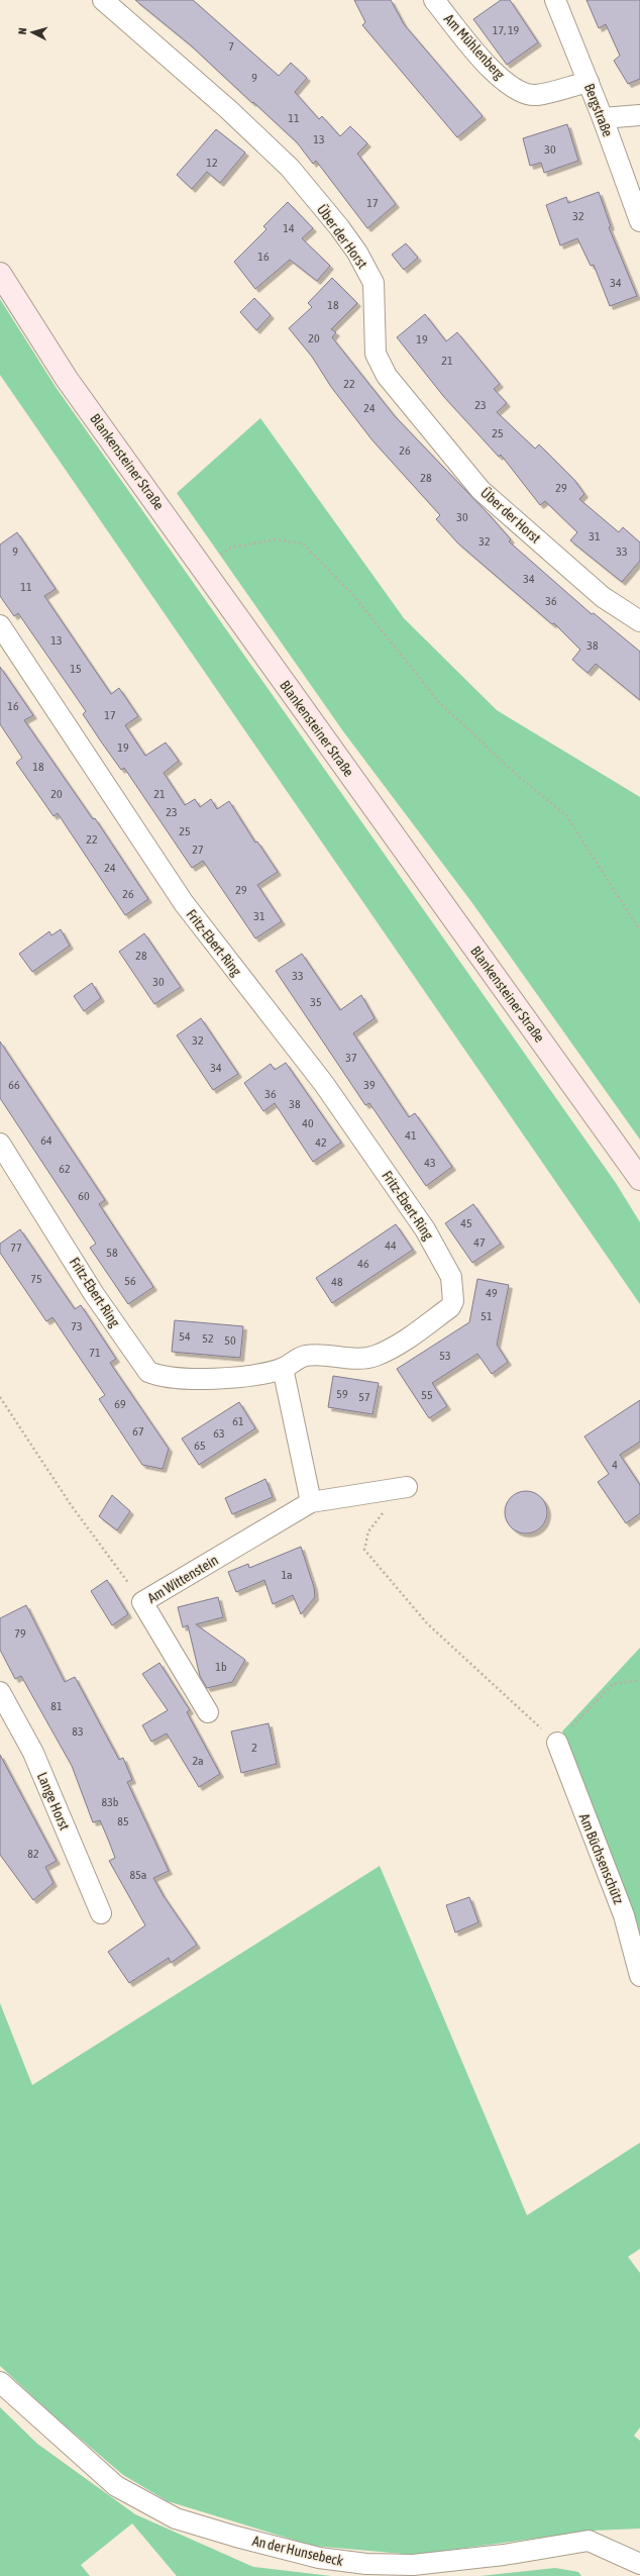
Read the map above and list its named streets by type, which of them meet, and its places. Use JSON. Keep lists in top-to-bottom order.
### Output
{
  "streets": {
    "main road": ["Blankensteiner Straße"],
    "street": [
      "Am Mühlenberg",
      "Bergstraße",
      "Über der Horst",
      "Fritz-Ebert-Ring",
      "Am Wittenstein",
      "Lange Horst",
      "Am Büchsenschütz",
      "An der Hunsebeck"
    ]
  },
  "crossings": [
    ["Am Mühlenberg", "Bergstraße"]
  ],
  "house_numbers": [
    "17, 19",
    "7",
    "9",
    "11",
    "13",
    "30",
    "12",
    "17",
    "32",
    "14",
    "16",
    "34",
    "18",
    "20",
    "19",
    "21",
    "22",
    "23",
    "24",
    "25",
    "26",
    "28",
    "29",
    "30",
    "31",
    "32",
    "9",
    "33",
    "34",
    "11",
    "36",
    "13",
    "38",
    "15",
    "16",
    "17",
    "19",
    "18",
    "20",
    "21",
    "23",
    "25",
    "22",
    "27",
    "24",
    "29",
    "26",
    "31",
    "28",
    "33",
    "30",
    "35",
    "32",
    "37",
    "34",
    "66",
    "39",
    "36",
    "38",
    "40",
    "41",
    "64",
    "42",
    "43",
    "62",
    "60",
    "45",
    "47",
    "44",
    "77",
    "58",
    "46",
    "75",
    "56",
    "48",
    "49",
    "51",
    "73",
    "54",
    "52",
    "50",
    "71",
    "53",
    "59",
    "55",
    "57",
    "69",
    "61",
    "67",
    "63",
    "65",
    "4",
    "1a",
    "79",
    "1b",
    "81",
    "83",
    "2",
    "2a",
    "83b",
    "85",
    "82",
    "85a"
  ],
  "north": "left"
}
